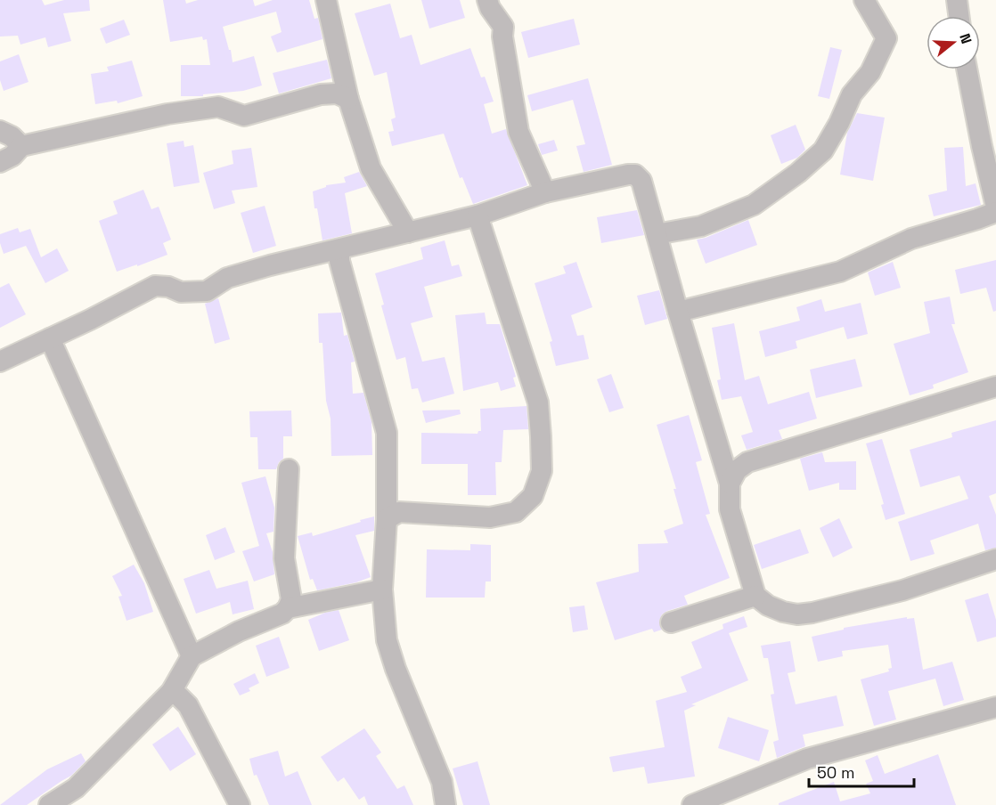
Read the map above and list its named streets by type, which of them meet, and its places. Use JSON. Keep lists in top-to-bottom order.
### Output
{
  "scale_bar": "50 m",
  "north": "right"
}
